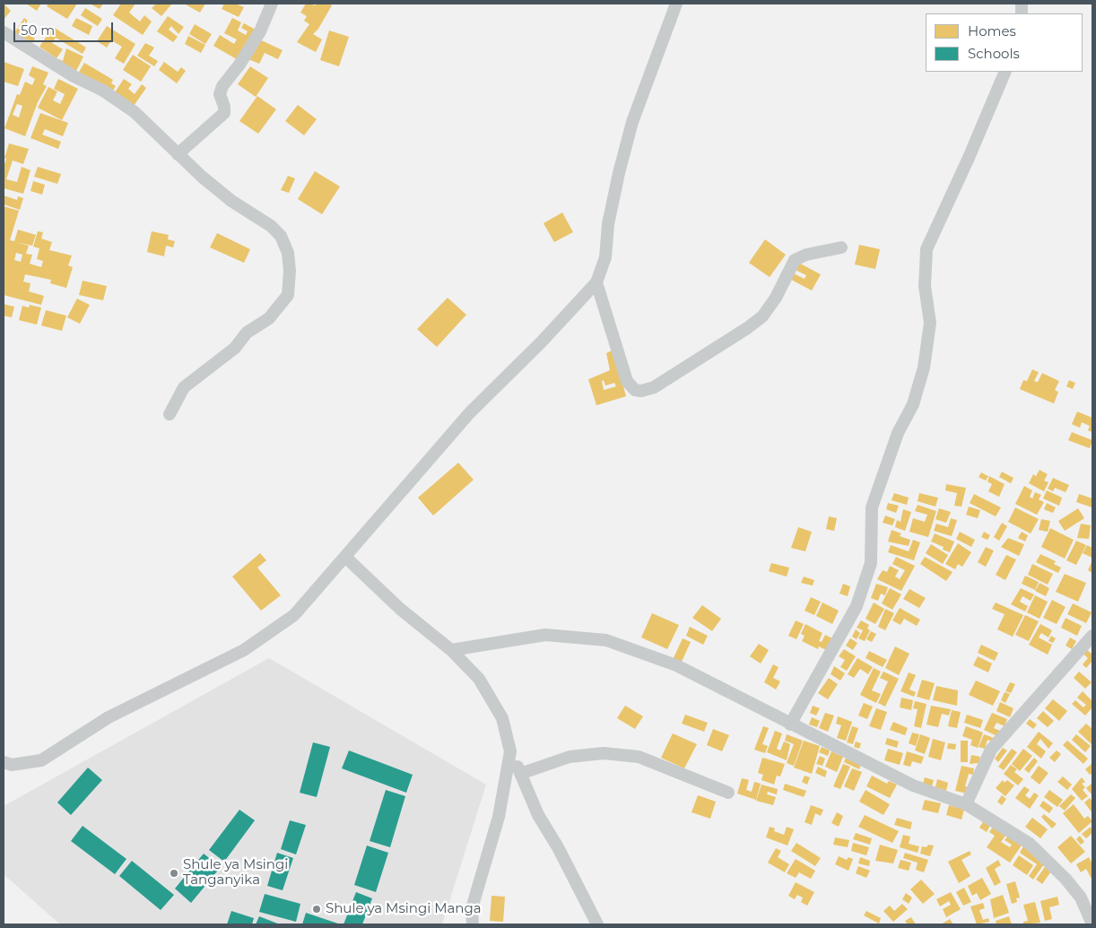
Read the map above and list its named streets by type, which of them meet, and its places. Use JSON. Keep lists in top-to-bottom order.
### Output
{
  "places": ["Shule ya Msingi Tanganyika", "Shule ya Msingi Manga"],
  "legend": ["Homes", "Schools"],
  "scale_bar": "50 m"
}
